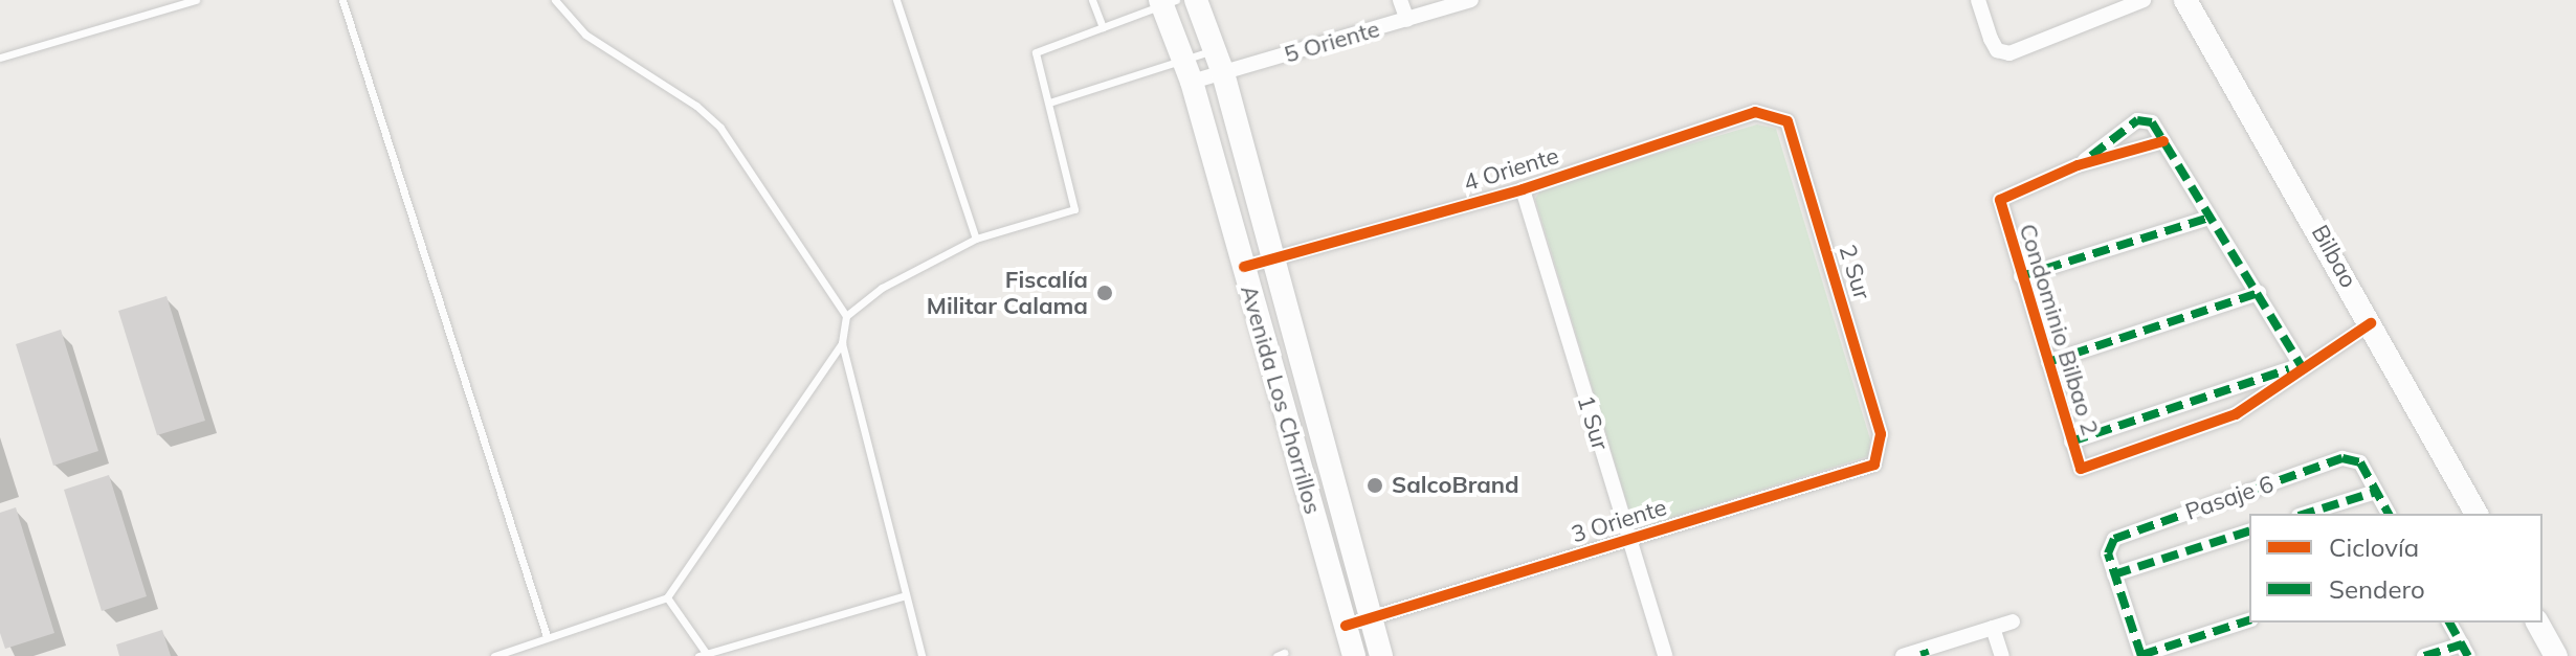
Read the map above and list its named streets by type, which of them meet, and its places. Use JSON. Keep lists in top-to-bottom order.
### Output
{
  "streets": {
    "street": [
      "5 Oriente",
      "4 Oriente",
      "Bilbao",
      "2 Sur",
      "Condominio Bilbao 2",
      "Avenida Los Chorrillos",
      "1 Sur",
      "Pasaje 6",
      "3 Oriente"
    ]
  },
  "crossings": [
    ["5 Oriente", "Avenida Los Chorrillos"],
    ["4 Oriente", "2 Sur"],
    ["4 Oriente", "Avenida Los Chorrillos"],
    ["4 Oriente", "1 Sur"],
    ["Bilbao", "Condominio Bilbao 2"],
    ["2 Sur", "3 Oriente"],
    ["Avenida Los Chorrillos", "3 Oriente"],
    ["1 Sur", "3 Oriente"]
  ],
  "places": ["Fiscalía Militar Calama", "SalcoBrand"],
  "legend": ["Ciclovía", "Sendero"]
}
